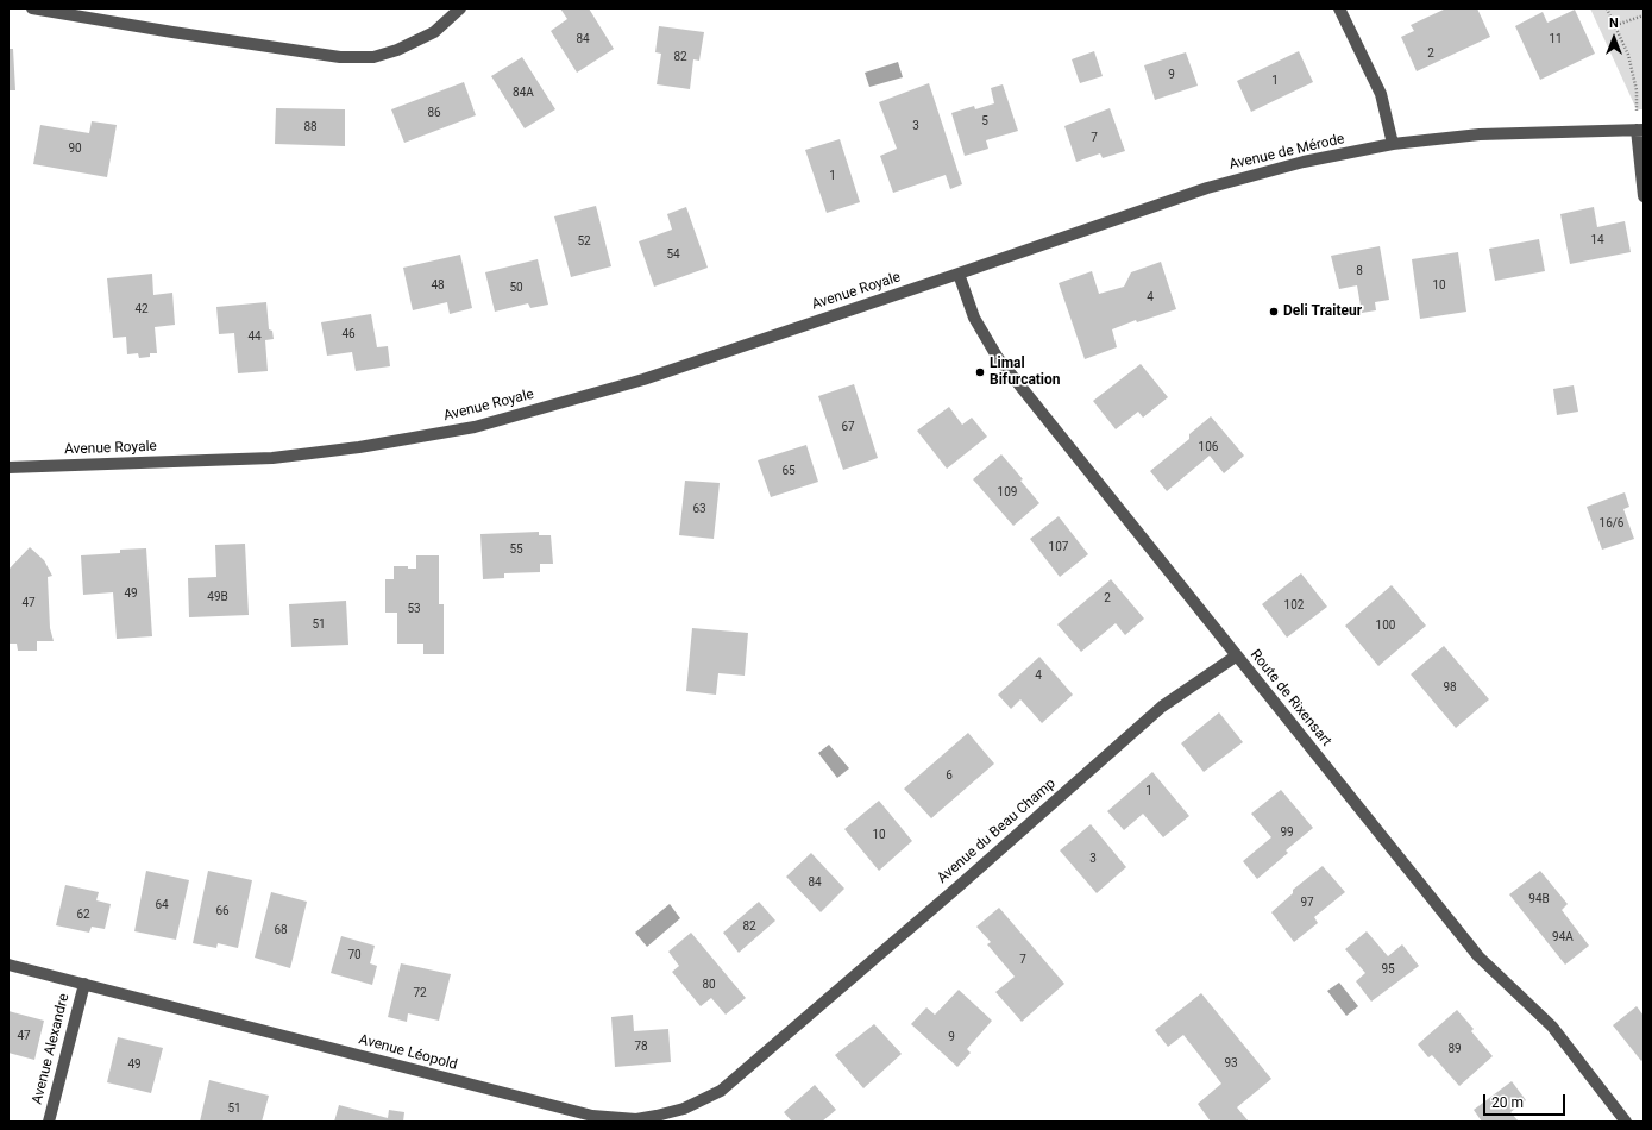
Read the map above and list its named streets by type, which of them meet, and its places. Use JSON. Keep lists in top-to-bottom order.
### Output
{
  "streets": {
    "street": [
      "Avenue de Mérode",
      "Avenue Royale",
      "Route de Rixensart",
      "Avenue du Beau Champ",
      "Avenue Alexandre",
      "Avenue Léopold"
    ]
  },
  "crossings": [
    ["Avenue de Mérode", "Avenue Royale"],
    ["Avenue de Mérode", "Route de Rixensart"],
    ["Avenue Royale", "Route de Rixensart"],
    ["Route de Rixensart", "Avenue du Beau Champ"],
    ["Avenue du Beau Champ", "Avenue Léopold"],
    ["Avenue Alexandre", "Avenue Léopold"]
  ],
  "places": ["Deli Traiteur", "Limal Bifurcation"],
  "house_numbers": [
    "84",
    "11",
    "2",
    "82",
    "9",
    "1",
    "84A",
    "86",
    "5",
    "3",
    "88",
    "7",
    "90",
    "1",
    "14",
    "52",
    "54",
    "8",
    "48",
    "10",
    "50",
    "4",
    "42",
    "46",
    "44",
    "67",
    "106",
    "65",
    "109",
    "63",
    "16/6",
    "107",
    "55",
    "49",
    "49B",
    "2",
    "47",
    "102",
    "53",
    "51",
    "100",
    "4",
    "98",
    "6",
    "1",
    "99",
    "10",
    "3",
    "84",
    "94B",
    "97",
    "64",
    "66",
    "62",
    "82",
    "68",
    "94A",
    "70",
    "7",
    "95",
    "80",
    "72",
    "47",
    "9",
    "78",
    "89",
    "93",
    "49",
    "51"
  ],
  "scale_bar": "20 m",
  "north": "top"
}
